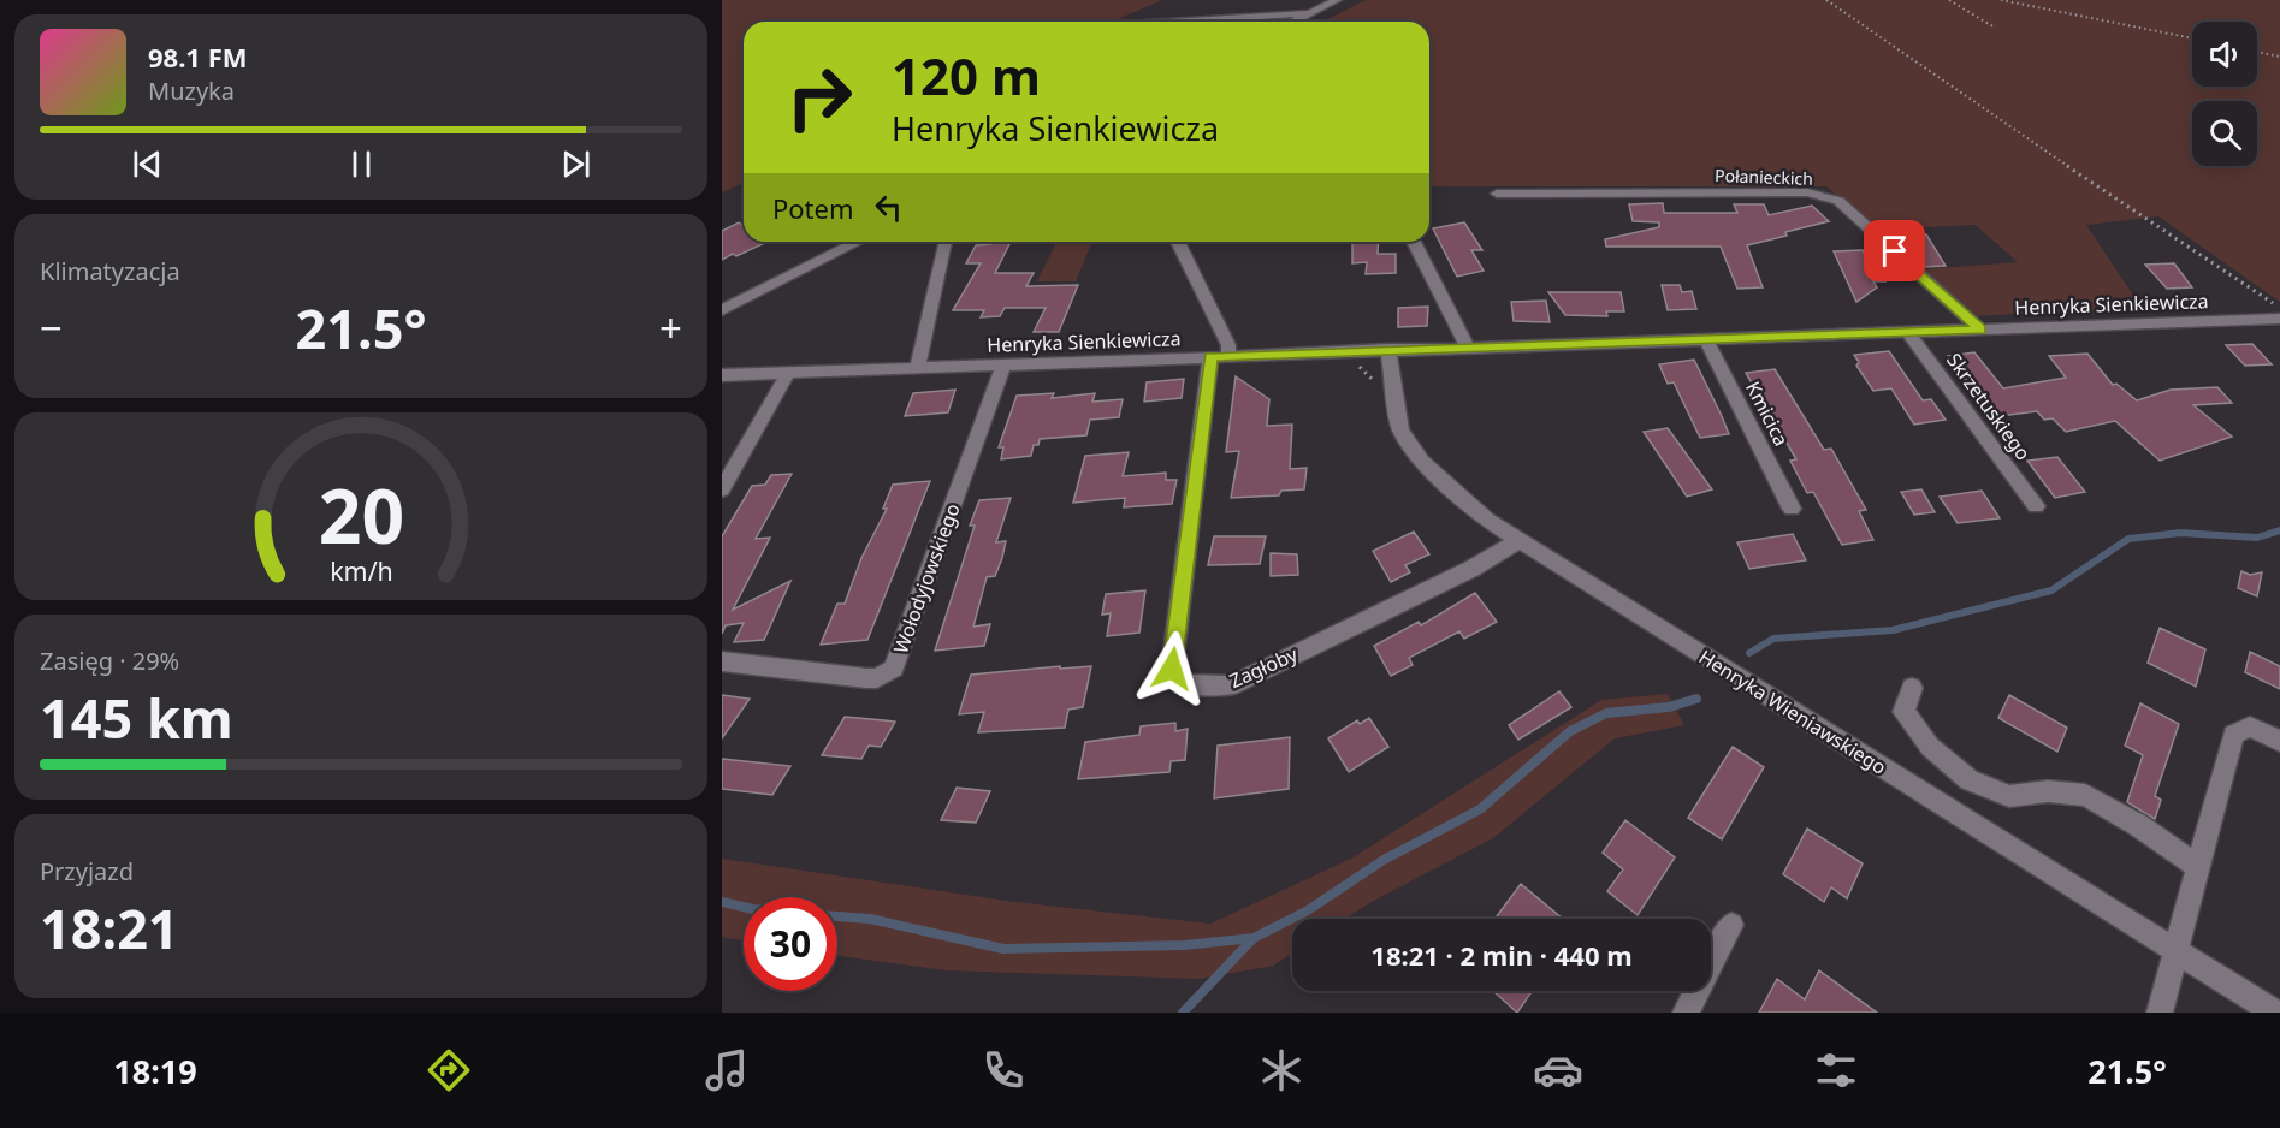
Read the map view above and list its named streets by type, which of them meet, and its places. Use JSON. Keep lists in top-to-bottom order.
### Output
{
  "streets": {
    "street": [
      "Połanieckich",
      "Henryka Sienkiewicza",
      "Skrzetuskiego",
      "Kmicica",
      "Wołodyjowskiego",
      "Zagłoby",
      "Henryka Wieniawskiego"
    ]
  },
  "crossings": [
    ["Połanieckich", "Henryka Sienkiewicza"],
    ["Henryka Sienkiewicza", "Skrzetuskiego"],
    ["Henryka Sienkiewicza", "Kmicica"],
    ["Henryka Sienkiewicza", "Wołodyjowskiego"],
    ["Henryka Sienkiewicza", "Zagłoby"],
    ["Henryka Sienkiewicza", "Henryka Wieniawskiego"],
    ["Zagłoby", "Henryka Wieniawskiego"]
  ],
  "page": {
    "turn": ["120 m", "Henryka Sienkiewicza"],
    "song": ["98.1 FM", "Muzyka"],
    "then": "Potem",
    "tile": [
      "Klimatyzacja",
      ["Zasięg · 29%", "145 km"],
      ["Przyjazd", "18:21"]
    ],
    "heat": ["−", "21.5°", "+"],
    "limit": "30",
    "trip": "18:21 · 2 min · 440 m",
    "tabs": ["18:19", "21.5°"],
    "gauge": ["20", "km/h"]
  }
}
